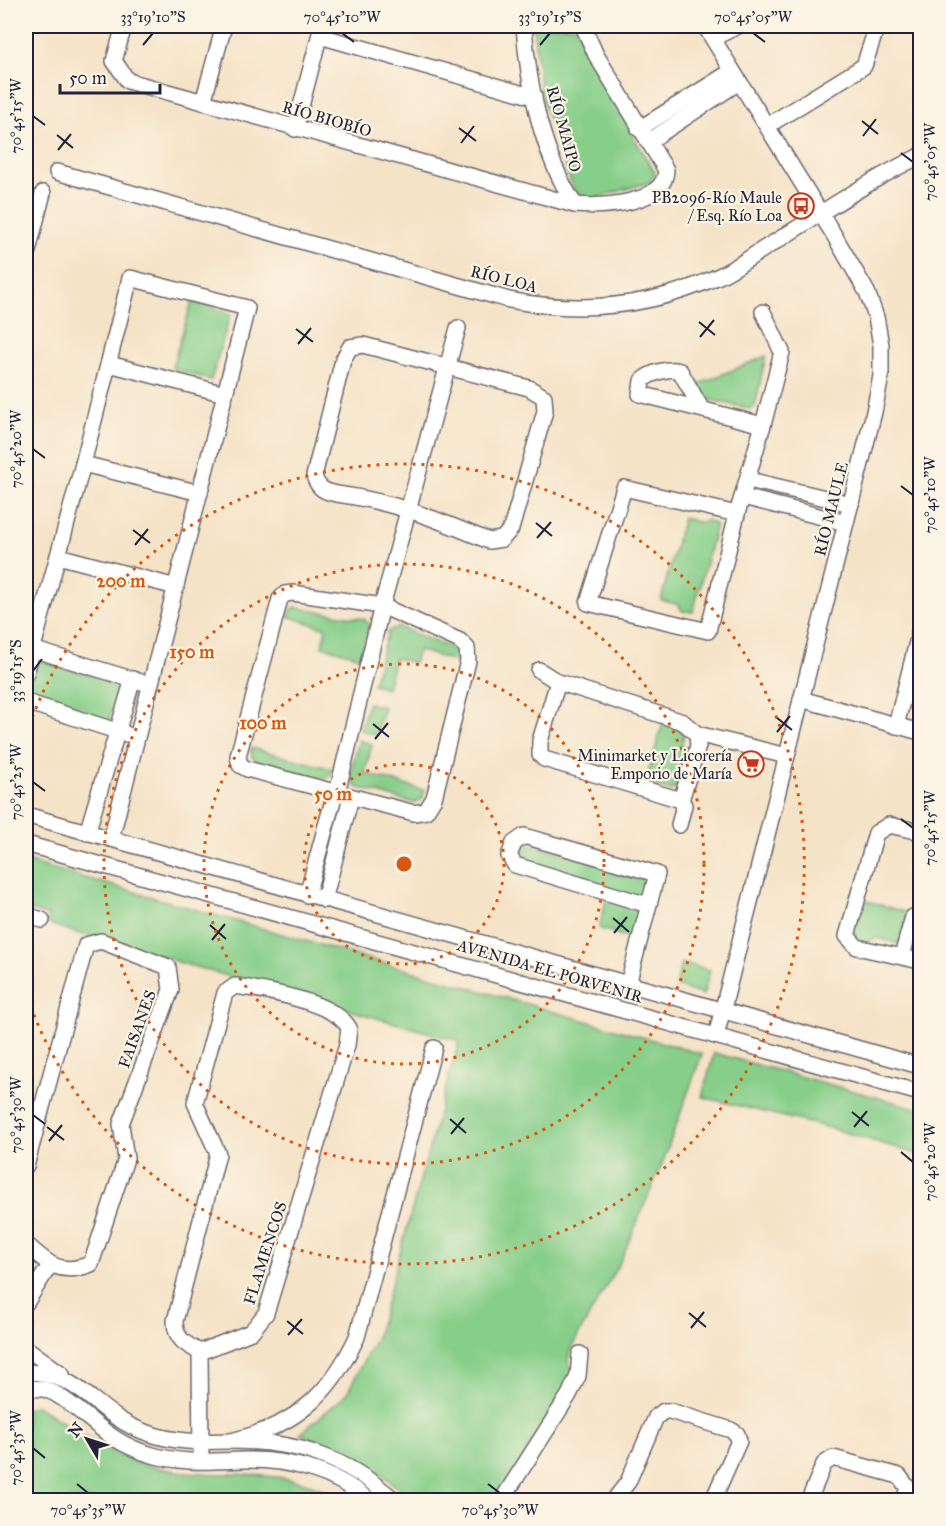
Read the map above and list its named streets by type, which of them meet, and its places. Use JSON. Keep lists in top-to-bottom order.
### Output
{
  "streets": {
    "street": [
      "RÍO BIOBÍO",
      "RÍO MAIPO",
      "RÍO LOA",
      "RÍO MAULE",
      "AVENIDA EL PORVENIR",
      "FAISANES",
      "FLAMENCOS"
    ]
  },
  "crossings": [
    ["RÍO BIOBÍO", "RÍO MAIPO"],
    ["RÍO LOA", "RÍO MAULE"],
    ["RÍO MAULE", "AVENIDA EL PORVENIR"]
  ],
  "places": {
    "bus stop": ["PB2096-Río Maule / Esq. Río Loa"],
    "supermarket": ["Minimarket y Licorería Emporio de María"]
  },
  "scale_bar": "50 m",
  "north": "top left",
  "coordinates": [
    "33°19'10\"S",
    "70°45'10\"W",
    "33°19'15\"S",
    "70°45'05\"W",
    "70°45'15\"W",
    "70°45'20\"W",
    "70°45'25\"W",
    "70°45'30\"W",
    "70°45'35\"W"
  ],
  "rings": [
    "200 m",
    "150 m",
    "100 m",
    "50 m"
  ]
}
